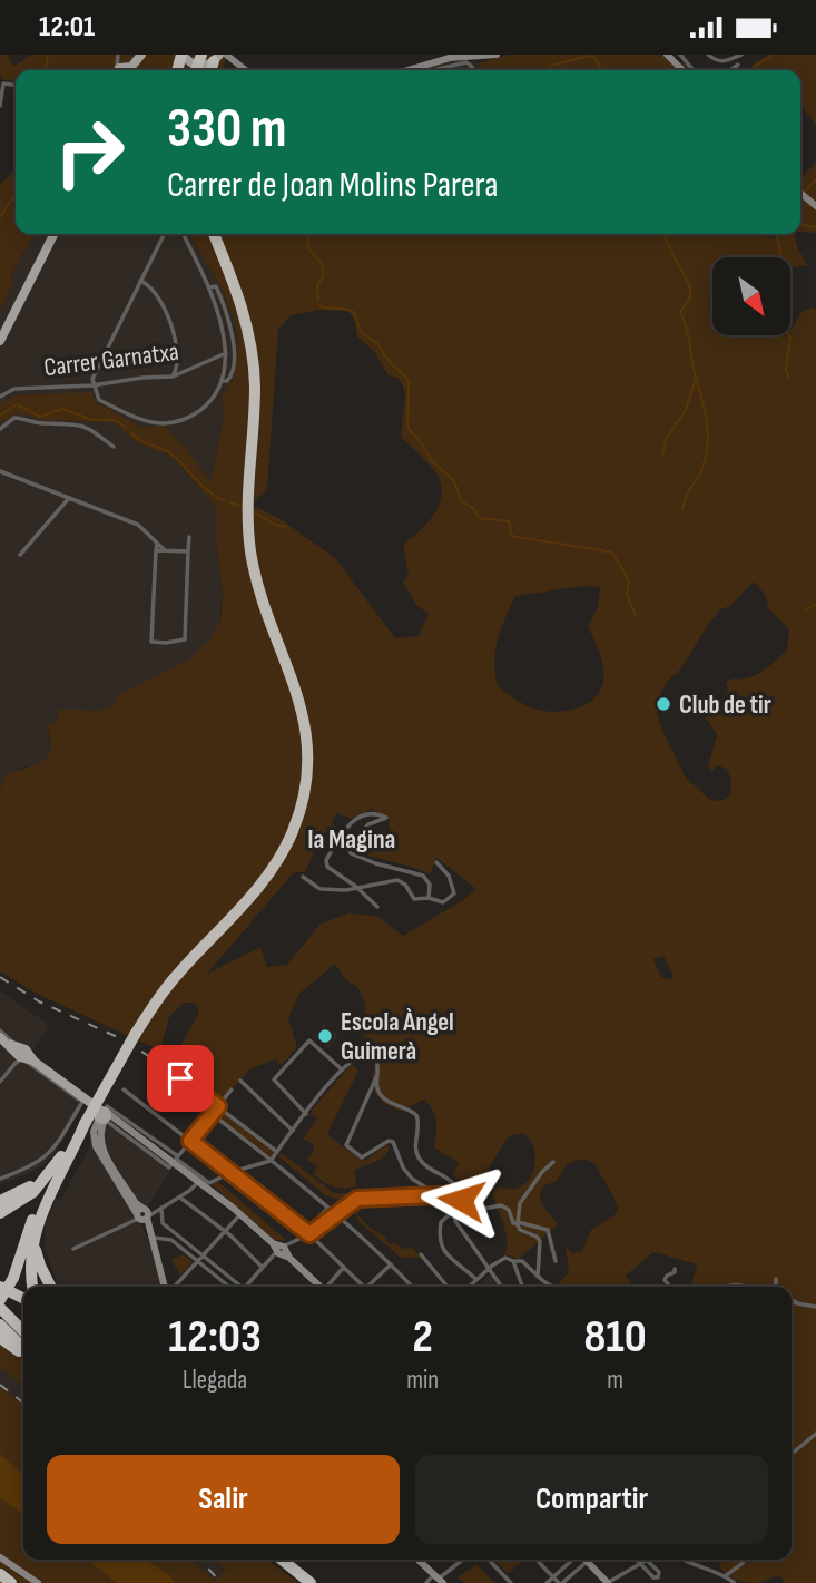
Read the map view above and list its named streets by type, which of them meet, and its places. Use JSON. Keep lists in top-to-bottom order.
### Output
{
  "streets": {
    "street": ["Carrer Garnatxa"]
  },
  "districts": ["la Magina"],
  "places": ["Club de tir", "Escola Àngel Guimerà"],
  "north": "bottom right",
  "page": {
    "status": "12:01",
    "turn": ["330 m", "Carrer de Joan Molins Parera"],
    "eta": [
      "12:03",
      "Llegada",
      "2",
      "min",
      "810",
      "m"
    ],
    "buttons": ["Salir", "Compartir"]
  }
}
